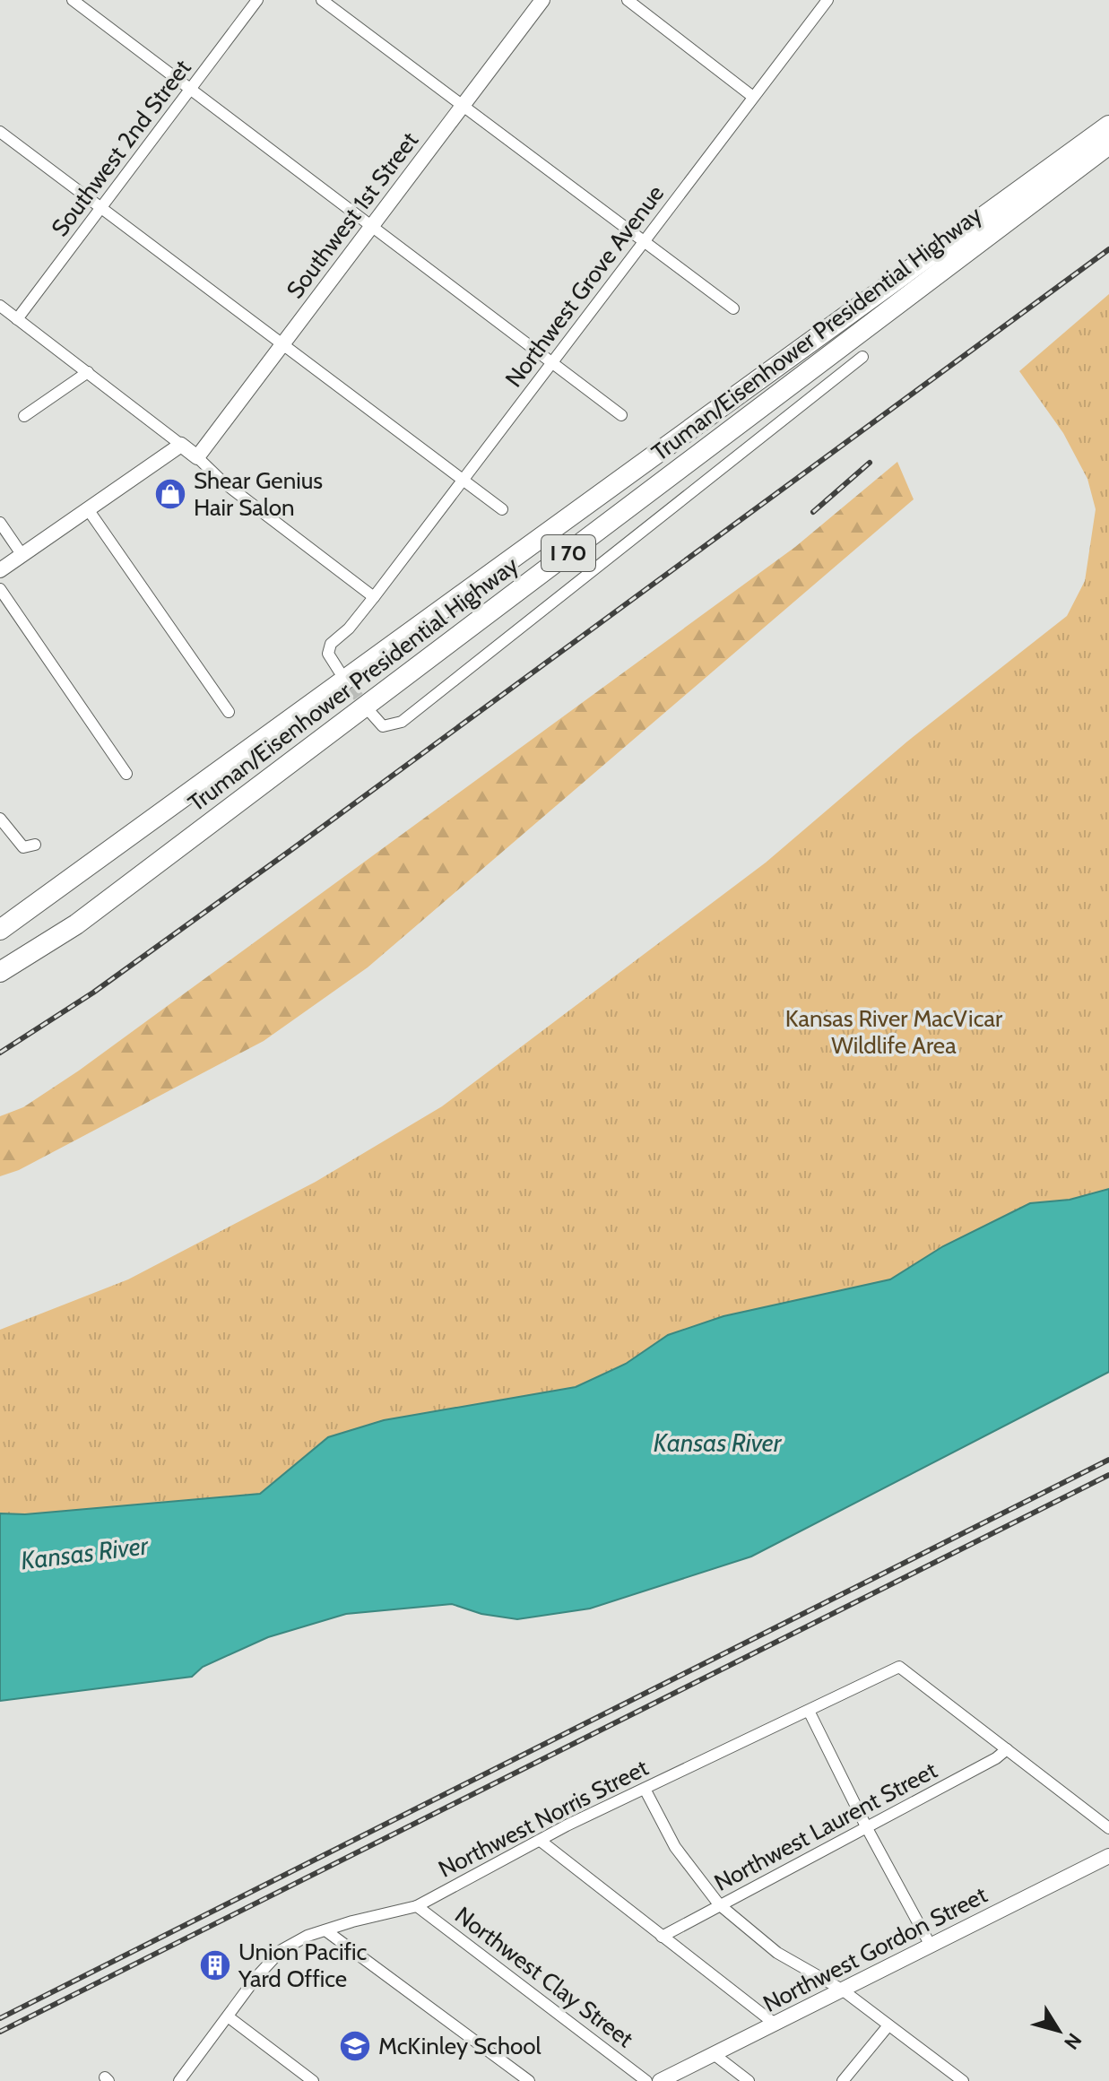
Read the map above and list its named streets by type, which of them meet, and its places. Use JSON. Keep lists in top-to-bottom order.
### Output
{
  "streets": {
    "highway": ["Truman/Eisenhower Presidential Highway", "I 70"],
    "street": [
      "Southwest 2nd Street",
      "Southwest 1st Street",
      "Northwest Grove Avenue",
      "Northwest Norris Street",
      "Northwest Laurent Street",
      "Northwest Gordon Street",
      "Northwest Clay Street"
    ]
  },
  "crossings": [
    ["Northwest Norris Street", "Northwest Laurent Street"],
    ["Northwest Norris Street", "Northwest Clay Street"]
  ],
  "water": ["Kansas River"],
  "parks": ["Kansas River MacVicar Wildlife Area"],
  "places": {
    "shop": ["Shear Genius Hair Salon"],
    "building": ["Union Pacific Yard Office"],
    "school or university": ["McKinley School"]
  },
  "north": "bottom right"
}
